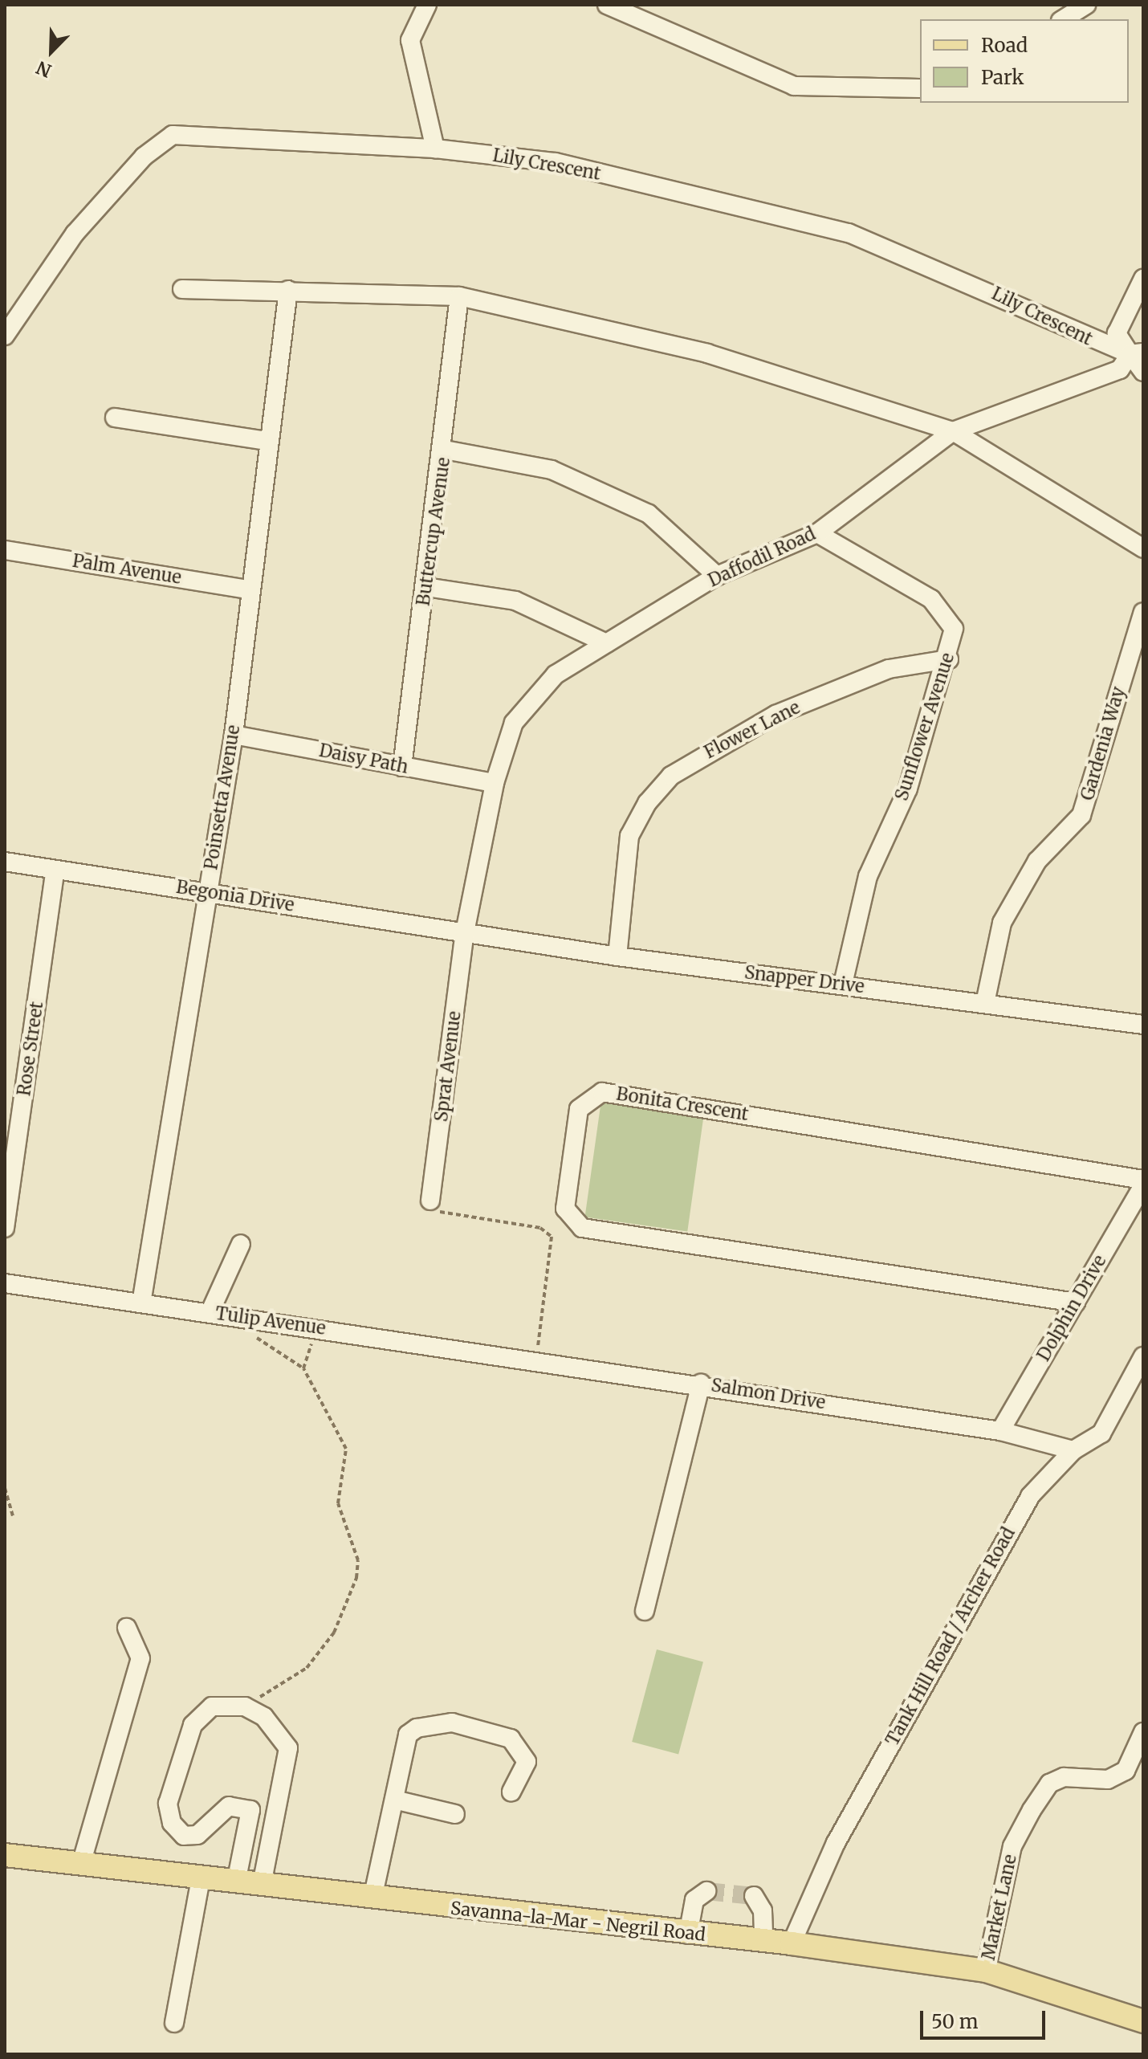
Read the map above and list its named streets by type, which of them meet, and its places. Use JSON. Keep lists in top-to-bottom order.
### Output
{
  "streets": {
    "main road": ["Savanna-la-Mar - Negril Road"],
    "street": [
      "Lily Crescent",
      "Buttercup Avenue",
      "Daffodil Road",
      "Palm Avenue",
      "Sunflower Avenue",
      "Flower Lane",
      "Gardenia Way",
      "Daisy Path",
      "Poinsetta Avenue",
      "Begonia Drive",
      "Snapper Drive",
      "Rose Street",
      "Sprat Avenue",
      "Bonita Crescent",
      "Dolphin Drive",
      "Tulip Avenue",
      "Salmon Drive",
      "Tank Hill Road / Archer Road",
      "Market Lane"
    ]
  },
  "crossings": [
    ["Lily Crescent", "Daffodil Road"],
    ["Buttercup Avenue", "Daisy Path"],
    ["Daffodil Road", "Sunflower Avenue"],
    ["Daffodil Road", "Daisy Path"],
    ["Daffodil Road", "Begonia Drive"],
    ["Daffodil Road", "Snapper Drive"],
    ["Daffodil Road", "Sprat Avenue"],
    ["Palm Avenue", "Poinsetta Avenue"],
    ["Sunflower Avenue", "Flower Lane"],
    ["Sunflower Avenue", "Snapper Drive"],
    ["Flower Lane", "Snapper Drive"],
    ["Gardenia Way", "Snapper Drive"],
    ["Daisy Path", "Poinsetta Avenue"],
    ["Poinsetta Avenue", "Begonia Drive"],
    ["Poinsetta Avenue", "Tulip Avenue"],
    ["Begonia Drive", "Snapper Drive"],
    ["Begonia Drive", "Rose Street"],
    ["Begonia Drive", "Sprat Avenue"],
    ["Snapper Drive", "Sprat Avenue"],
    ["Bonita Crescent", "Dolphin Drive"],
    ["Dolphin Drive", "Salmon Drive"],
    ["Tulip Avenue", "Salmon Drive"],
    ["Salmon Drive", "Tank Hill Road / Archer Road"],
    ["Tank Hill Road / Archer Road", "Savanna-la-Mar - Negril Road"],
    ["Market Lane", "Savanna-la-Mar - Negril Road"]
  ],
  "legend": ["Road", "Park"],
  "scale_bar": "50 m",
  "north": "bottom left"
}
